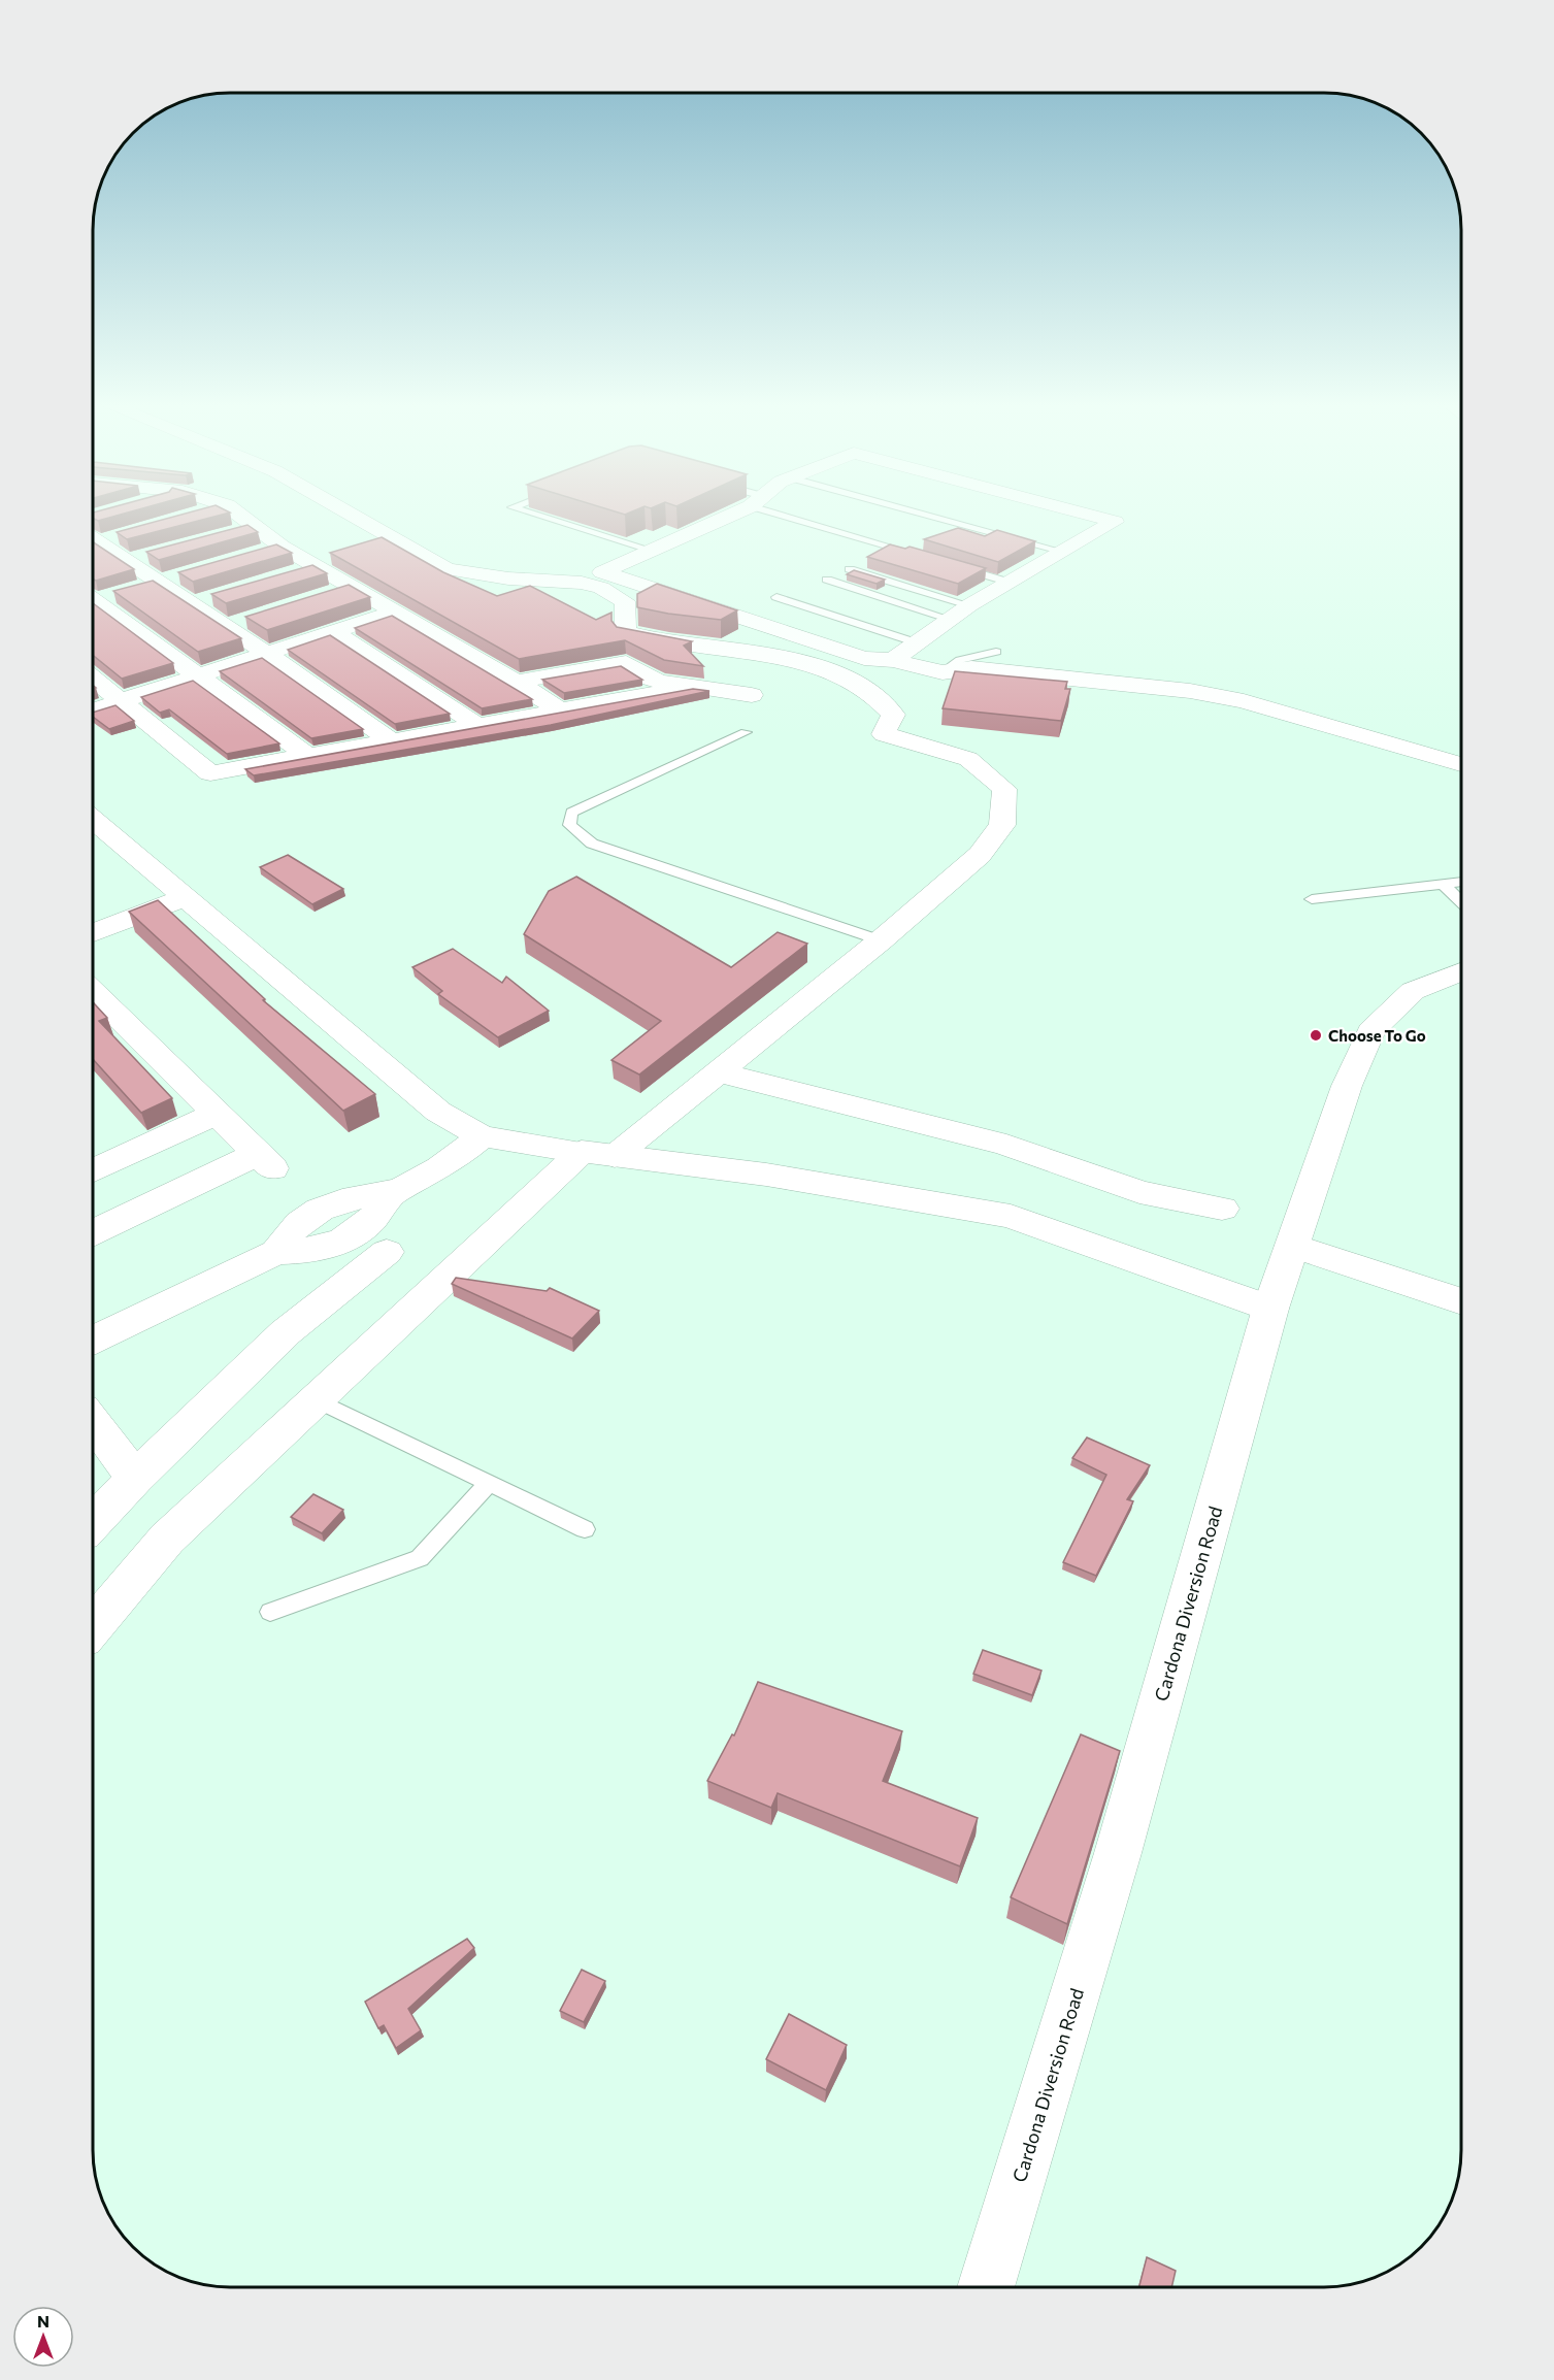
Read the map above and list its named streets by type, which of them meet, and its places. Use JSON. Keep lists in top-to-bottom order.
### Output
{
  "streets": {
    "street": ["Cardona Diversion Road"]
  },
  "places": ["Choose To Go"],
  "north": "top"
}
